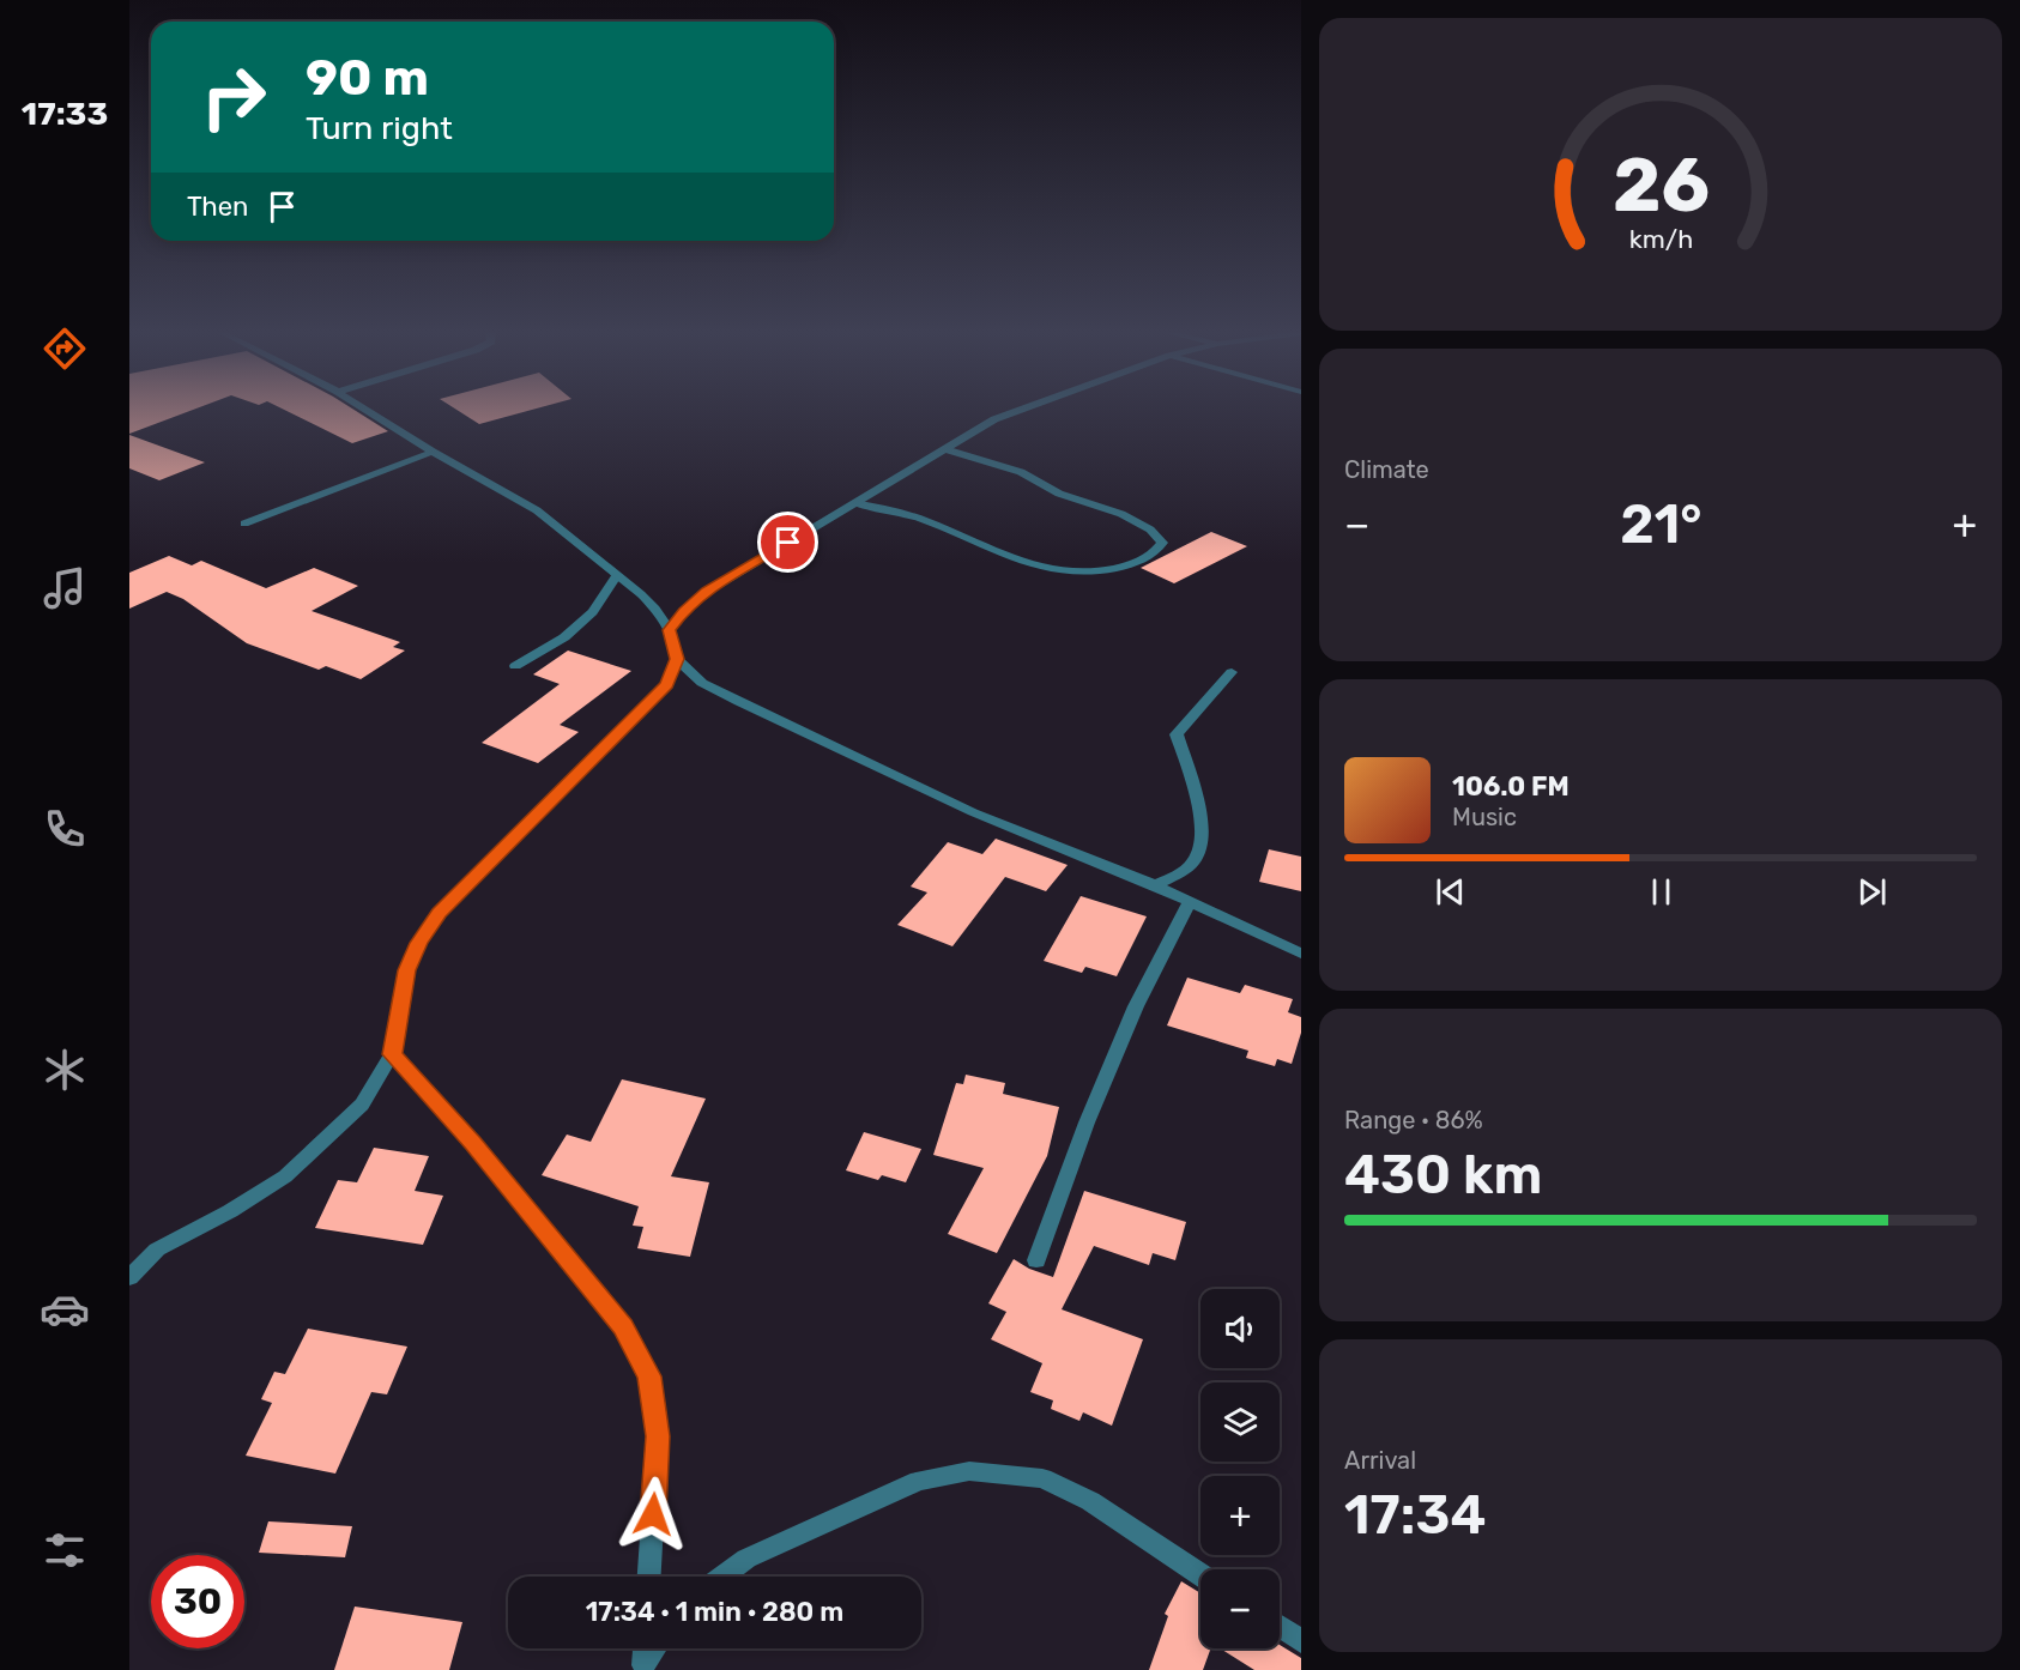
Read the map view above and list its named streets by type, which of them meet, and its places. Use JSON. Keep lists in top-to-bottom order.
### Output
{
  "page": {
    "tabs": "17:33",
    "turn": ["90 m", "Turn right"],
    "then": "Then",
    "tile": [
      "Climate",
      ["Range · 86%", "430 km"],
      ["Arrival", "17:34"]
    ],
    "heat": ["−", "21°", "+"],
    "song": ["106.0 FM", "Music"],
    "map_buttons": ["+", "−"],
    "limit": "30",
    "trip": "17:34 · 1 min · 280 m",
    "gauge": ["26", "km/h"]
  }
}
